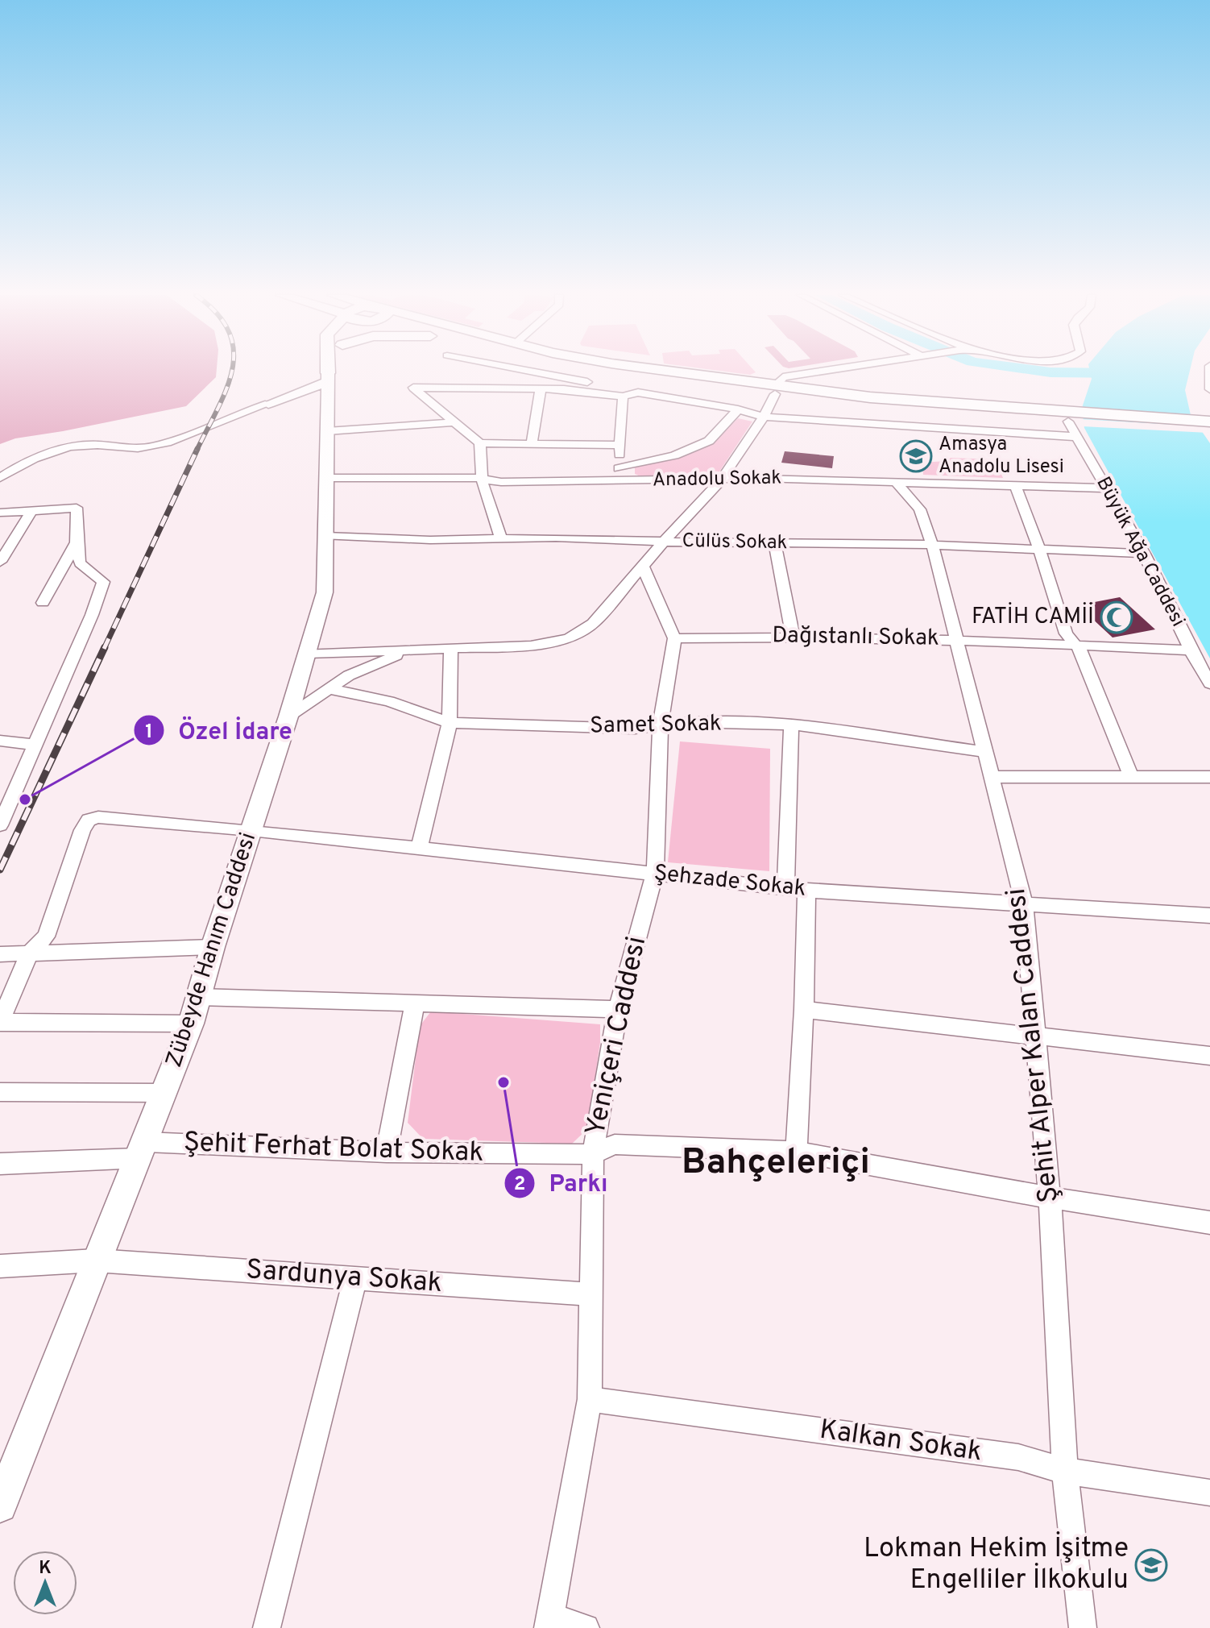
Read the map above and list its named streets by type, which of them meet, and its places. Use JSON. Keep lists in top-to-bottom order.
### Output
{
  "streets": {
    "main road": ["Zübeyde Hanım Caddesi"],
    "street": [
      "Anadolu Sokak",
      "Cülüs Sokak",
      "Büyük Ağa Caddesi",
      "Dağıstanlı Sokak",
      "Samet Sokak",
      "Şehzade Sokak",
      "Yeniçeri Caddesi",
      "Şehit Alper Kalan Caddesi",
      "Şehit Ferhat Bolat Sokak",
      "Sardunya Sokak",
      "Kalkan Sokak"
    ]
  },
  "crossings": [
    ["Anadolu Sokak", "Büyük Ağa Caddesi"],
    ["Anadolu Sokak", "Zübeyde Hanım Caddesi"],
    ["Anadolu Sokak", "Şehit Alper Kalan Caddesi"],
    ["Cülüs Sokak", "Büyük Ağa Caddesi"],
    ["Cülüs Sokak", "Zübeyde Hanım Caddesi"],
    ["Cülüs Sokak", "Şehit Alper Kalan Caddesi"],
    ["Büyük Ağa Caddesi", "Dağıstanlı Sokak"],
    ["Dağıstanlı Sokak", "Yeniçeri Caddesi"],
    ["Dağıstanlı Sokak", "Şehit Alper Kalan Caddesi"],
    ["Samet Sokak", "Yeniçeri Caddesi"],
    ["Samet Sokak", "Şehit Alper Kalan Caddesi"],
    ["Şehzade Sokak", "Zübeyde Hanım Caddesi"],
    ["Şehzade Sokak", "Yeniçeri Caddesi"],
    ["Şehzade Sokak", "Şehit Alper Kalan Caddesi"],
    ["Zübeyde Hanım Caddesi", "Şehit Ferhat Bolat Sokak"],
    ["Zübeyde Hanım Caddesi", "Sardunya Sokak"],
    ["Yeniçeri Caddesi", "Şehit Ferhat Bolat Sokak"],
    ["Yeniçeri Caddesi", "Sardunya Sokak"],
    ["Yeniçeri Caddesi", "Kalkan Sokak"],
    ["Şehit Alper Kalan Caddesi", "Şehit Ferhat Bolat Sokak"],
    ["Şehit Alper Kalan Caddesi", "Kalkan Sokak"]
  ],
  "districts": ["Bahçeleriçi"],
  "places": {
    "school or university": ["Amasya Anadolu Lisesi", "Lokman Hekim İşitme Engelliler İlkokulu"],
    "mosque": ["FATİH CAMİİ"],
    "other": ["Özel İdare", "Parkı"]
  },
  "north": "top"
}
